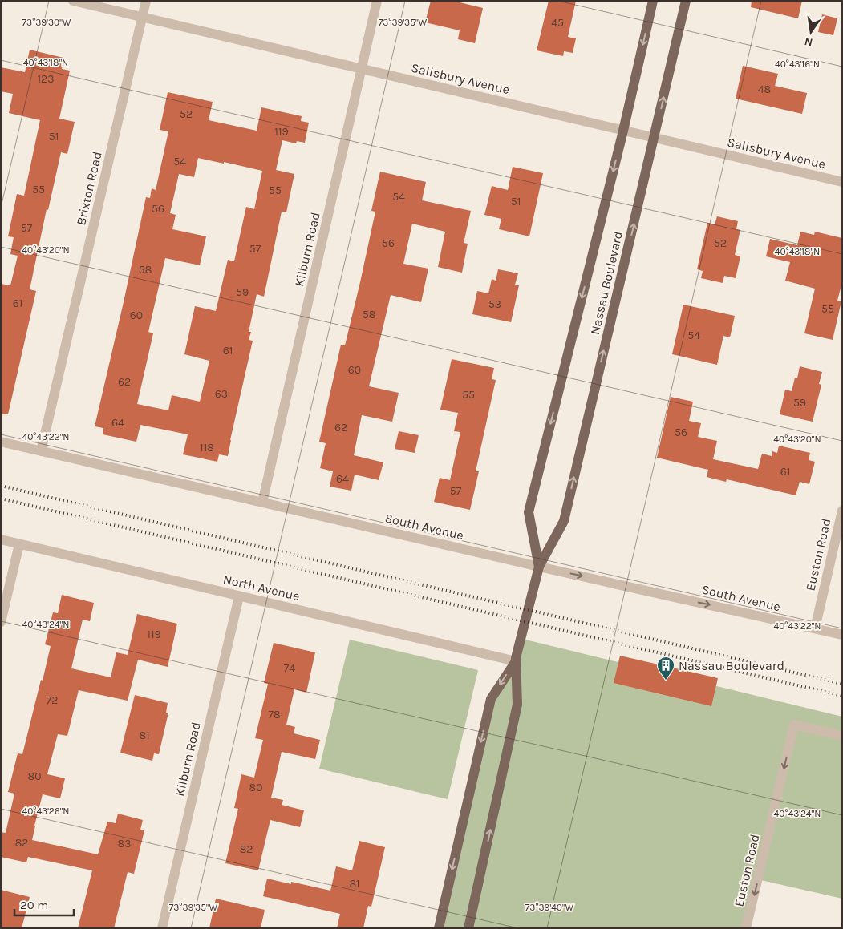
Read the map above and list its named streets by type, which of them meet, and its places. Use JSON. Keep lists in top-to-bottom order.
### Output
{
  "streets": {
    "main road": ["Nassau Boulevard"],
    "street": [
      "Salisbury Avenue",
      "Brixton Road",
      "Kilburn Road",
      "South Avenue",
      "Euston Road",
      "North Avenue"
    ]
  },
  "crossings": [
    ["Salisbury Avenue", "Brixton Road"],
    ["Salisbury Avenue", "Kilburn Road"],
    ["Salisbury Avenue", "Nassau Boulevard"],
    ["Brixton Road", "South Avenue"],
    ["Kilburn Road", "South Avenue"],
    ["Kilburn Road", "North Avenue"],
    ["Nassau Boulevard", "South Avenue"],
    ["Nassau Boulevard", "North Avenue"],
    ["South Avenue", "Euston Road"]
  ],
  "one_way": ["Euston Road"],
  "places": {
    "building": ["Nassau Boulevard"]
  },
  "house_numbers": [
    "45",
    "123",
    "48",
    "52",
    "119",
    "51",
    "54",
    "55",
    "55",
    "54",
    "51",
    "56",
    "57",
    "56",
    "52",
    "57",
    "58",
    "59",
    "61",
    "53",
    "55",
    "58",
    "60",
    "54",
    "61",
    "60",
    "62",
    "63",
    "55",
    "59",
    "64",
    "62",
    "56",
    "118",
    "61",
    "64",
    "57",
    "119",
    "74",
    "72",
    "78",
    "81",
    "80",
    "80",
    "82",
    "83",
    "82",
    "81"
  ],
  "scale_bar": "20 m",
  "north": "bottom",
  "coordinates": [
    "73°39'30\"W",
    "73°39'35\"W",
    "40°43'18\"N",
    "40°43'16\"N",
    "40°43'20\"N",
    "40°43'22\"N",
    "40°43'24\"N",
    "40°43'26\"N",
    "73°39'40\"W"
  ]
}
